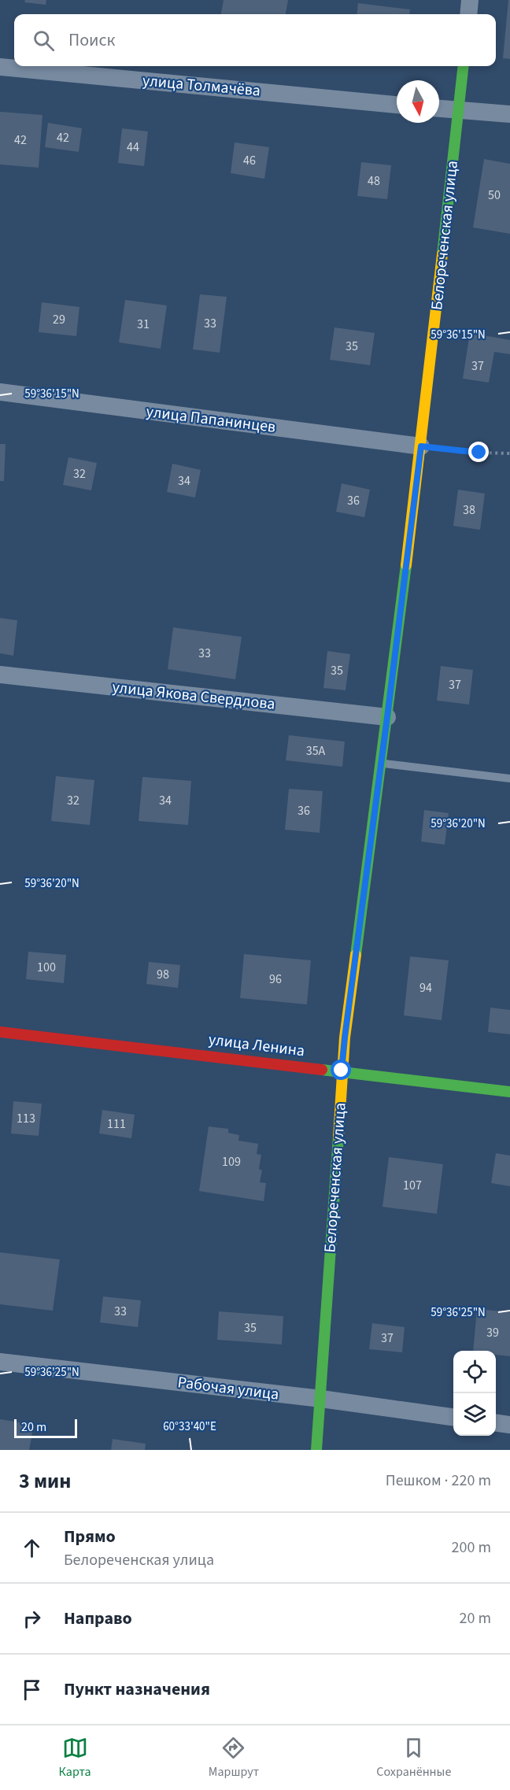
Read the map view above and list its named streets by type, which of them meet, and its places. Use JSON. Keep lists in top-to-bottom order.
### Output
{
  "streets": {
    "street": [
      "улица Толмачёва",
      "Белореченская улица",
      "улица Папанинцев",
      "улица Якова Свердлова",
      "улица Ленина",
      "Рабочая улица"
    ]
  },
  "crossings": [
    ["Белореченская улица", "улица Папанинцев"],
    ["Белореченская улица", "улица Якова Свердлова"],
    ["Белореченская улица", "улица Ленина"],
    ["Белореченская улица", "Рабочая улица"]
  ],
  "house_numbers": [
    "42",
    "42",
    "44",
    "46",
    "48",
    "50",
    "29",
    "33",
    "31",
    "35",
    "37",
    "32",
    "34",
    "36",
    "38",
    "33",
    "35",
    "37",
    "35А",
    "32",
    "34",
    "36",
    "100",
    "98",
    "96",
    "94",
    "113",
    "111",
    "109",
    "107",
    "33",
    "35",
    "39",
    "37"
  ],
  "scale_bar": "20 m",
  "north": "bottom",
  "page": {
    "search": "Поиск",
    "scale": "20 m",
    "heading": ["3 мин", "Пешком · 220 m"],
    "list": [
      ["Прямо", "Белореченская улица", "200 m"],
      ["Направо", "20 m"],
      "Пункт назначения"
    ],
    "nav": ["Карта", "Маршрут", "Сохранённые"]
  },
  "coordinates": [
    "59°36'15\"N",
    "59°36'20\"N",
    "59°36'25\"N",
    "60°33'40\"E"
  ]
}
